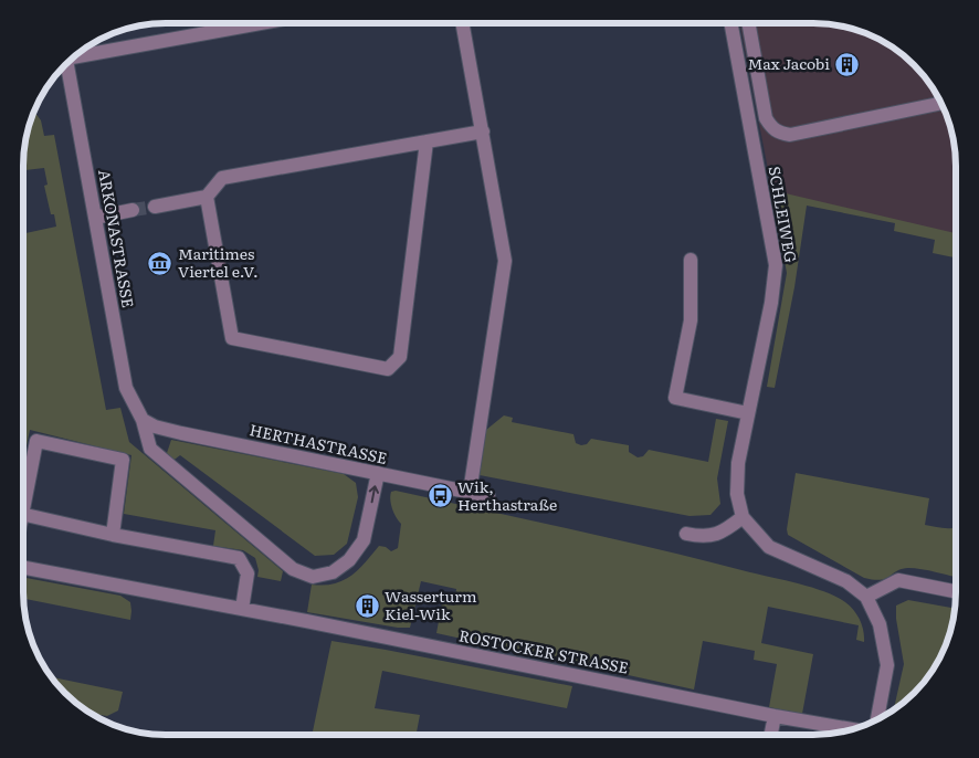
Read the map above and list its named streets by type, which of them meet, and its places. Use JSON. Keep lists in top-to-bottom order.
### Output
{
  "streets": {
    "street": [
      "SCHLEIWEG",
      "ARKONASTRASSE",
      "HERTHASTRASSE",
      "ROSTOCKER STRASSE"
    ]
  },
  "crossings": [
    ["ARKONASTRASSE", "HERTHASTRASSE"]
  ],
  "places": {
    "building": ["Max Jacobi", "Wasserturm Kiel-Wik"],
    "museum": ["Maritimes Viertel e.V."],
    "bus stop": ["Wik, Herthastraße"]
  }
}
